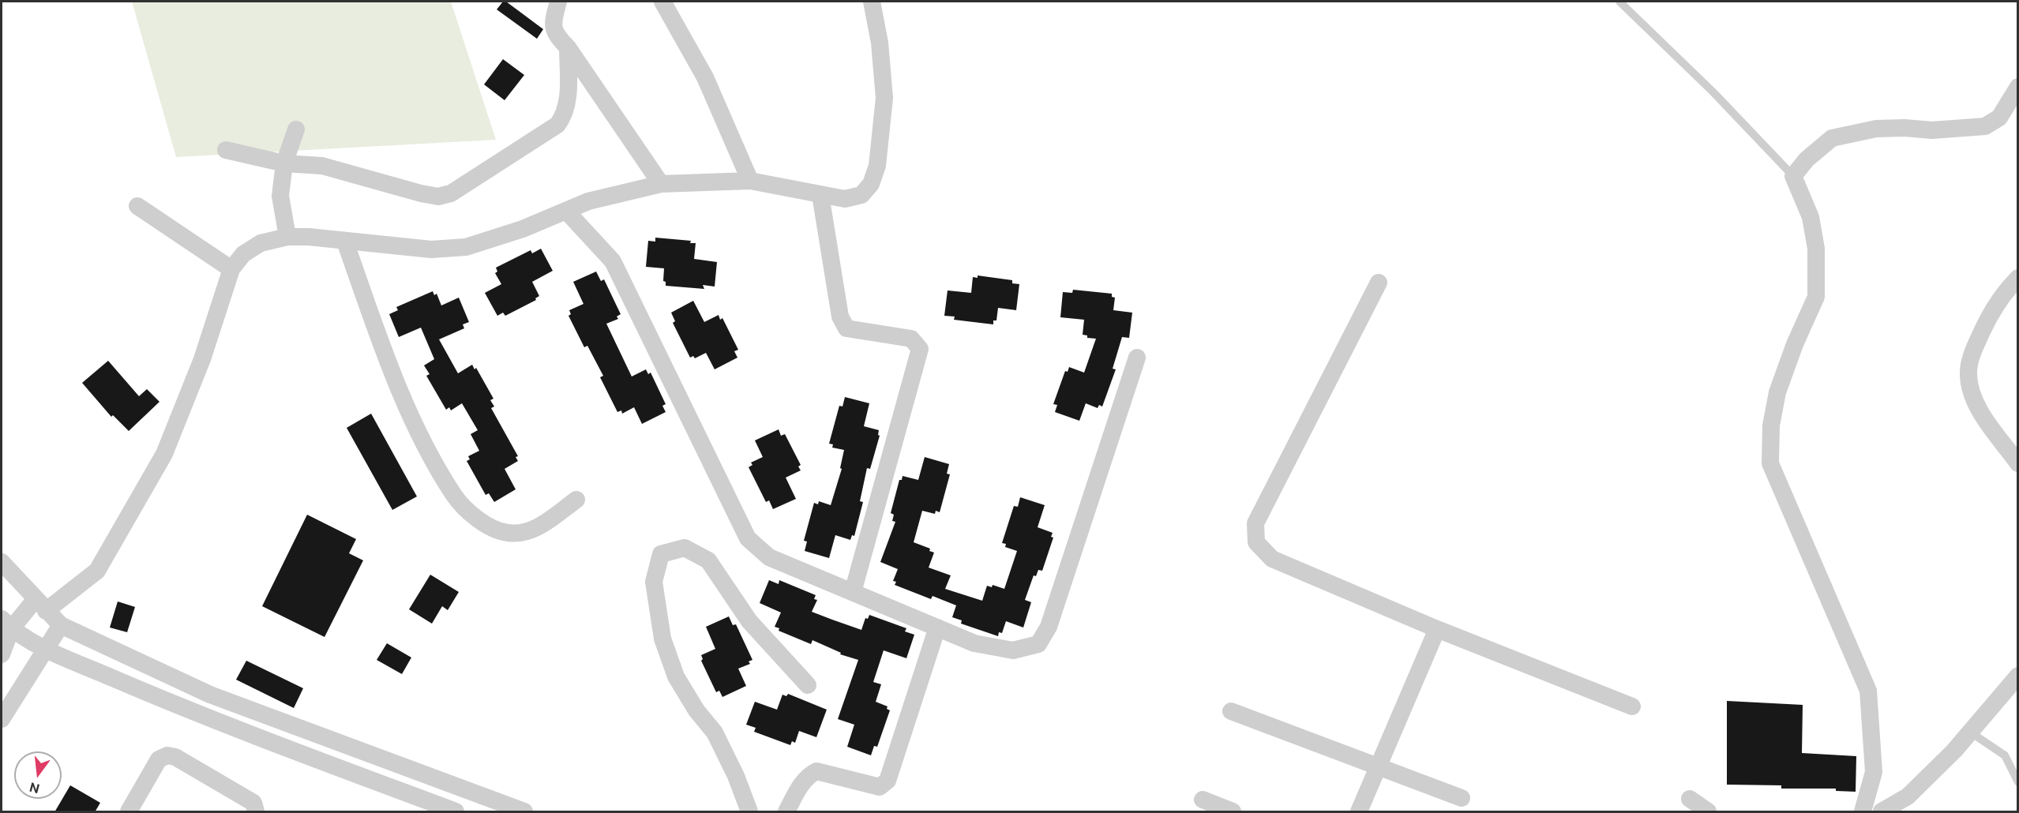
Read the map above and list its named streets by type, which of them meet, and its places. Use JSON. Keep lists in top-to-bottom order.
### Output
{
  "north": "bottom"
}
